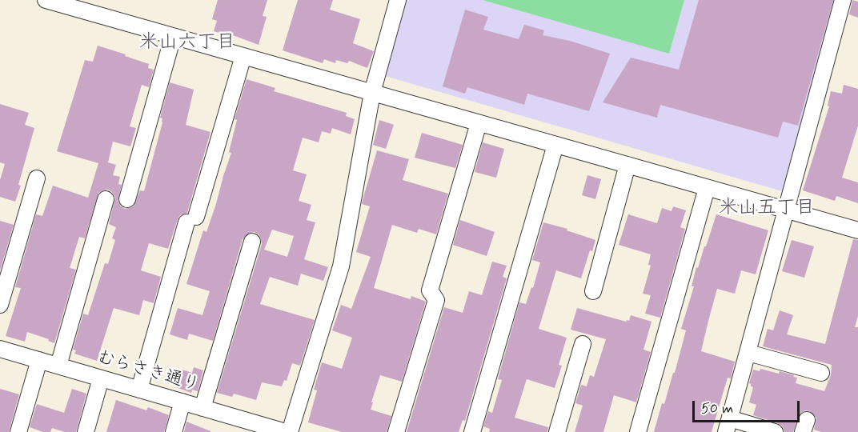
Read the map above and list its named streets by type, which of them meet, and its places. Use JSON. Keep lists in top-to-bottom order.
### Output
{
  "streets": {
    "street": ["むらさき通り"]
  },
  "districts": ["米山六丁目", "米山五丁目"],
  "scale_bar": "50 m"
}
